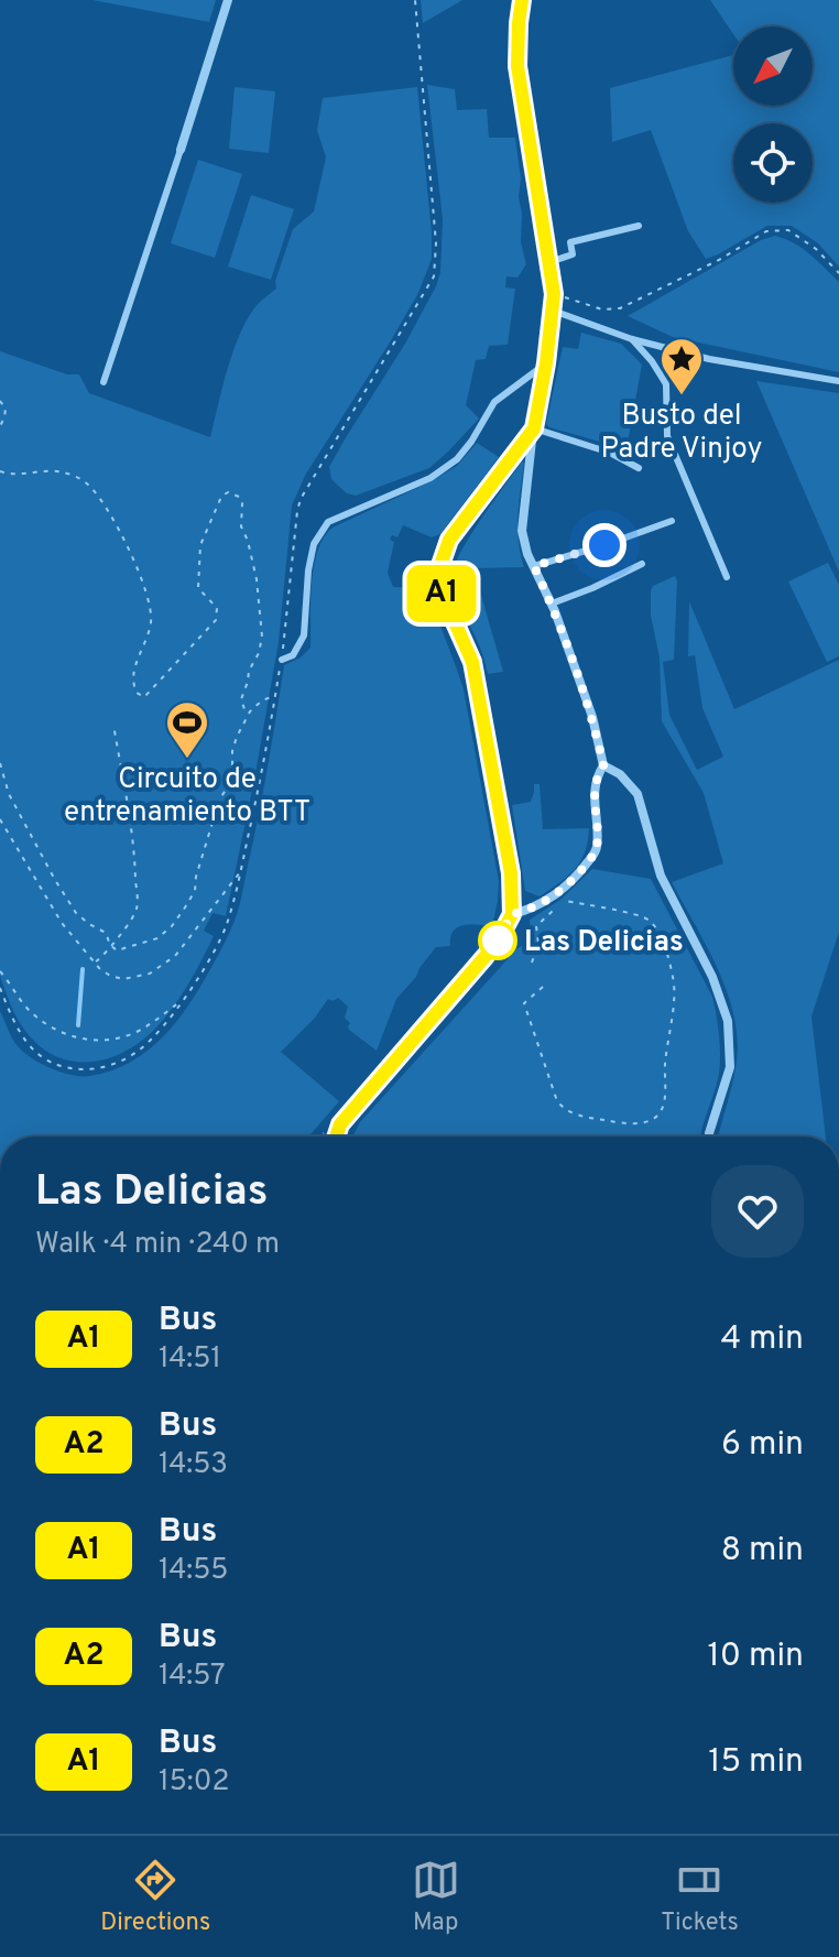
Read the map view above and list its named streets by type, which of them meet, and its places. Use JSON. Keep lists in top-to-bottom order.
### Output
{
  "places": {
    "place": ["Busto del Padre Vinjoy"],
    "sports": ["Circuito de entrenamiento BTT"],
    "other": ["Las Delicias"]
  },
  "lines": ["bus line A1"],
  "north": "bottom left",
  "page": {
    "on_map": "A1",
    "heading": ["Las Delicias", "Walk · 4 min · 240 m"],
    "list": [
      {
        "mark": "A1",
        "name": "Bus",
        "note": "14:51",
        "value": "4 min"
      },
      {
        "mark": "A2",
        "name": "Bus",
        "note": "14:53",
        "value": "6 min"
      },
      {
        "mark": "A1",
        "name": "Bus",
        "note": "14:55",
        "value": "8 min"
      },
      {
        "mark": "A2",
        "name": "Bus",
        "note": "14:57",
        "value": "10 min"
      },
      {
        "mark": "A1",
        "name": "Bus",
        "note": "15:02",
        "value": "15 min"
      }
    ],
    "tabs": ["Directions", "Map", "Tickets"]
  }
}
